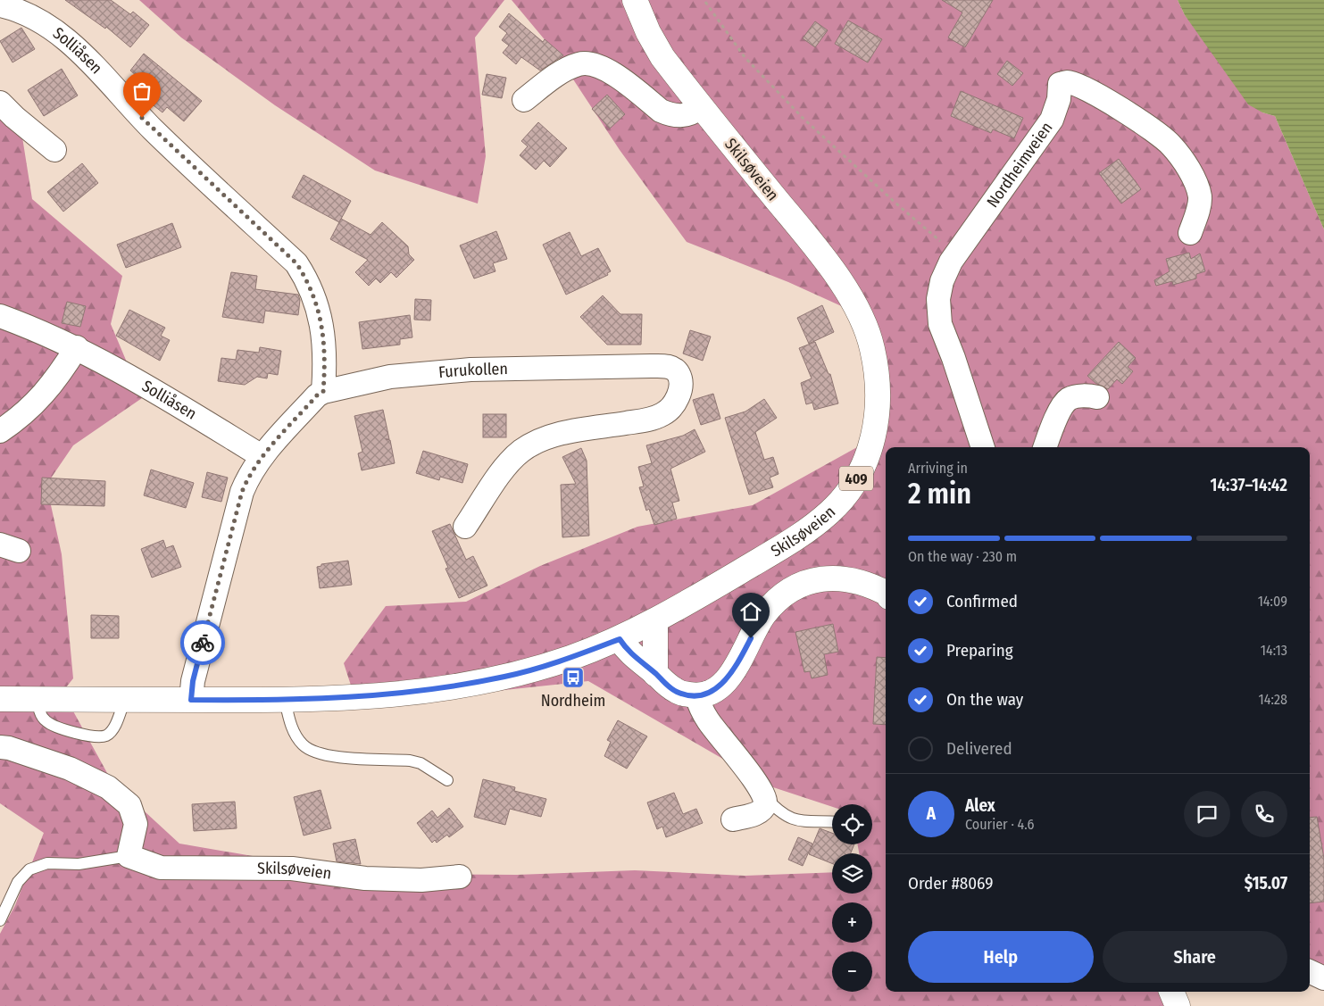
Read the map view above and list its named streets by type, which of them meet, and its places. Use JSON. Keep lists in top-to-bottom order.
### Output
{
  "streets": {
    "main road": ["Skilsøveien", "409"],
    "street": ["Solliåsen", "Nordheimveien", "Furukollen"]
  },
  "crossings": [
    ["Solliåsen", "Furukollen"],
    ["Skilsøveien", "Furukollen"]
  ],
  "places": {
    "bus stop": ["Nordheim"]
  },
  "page": {
    "heading": ["2 min", "Arriving in", "14:37–14:42"],
    "panel": [
      "Alex",
      "Courier · 4.6",
      "Order #8069",
      "$15.07"
    ],
    "bar": "On the way · 230 m",
    "list": [
      ["Confirmed", "14:09"],
      ["Preparing", "14:13"],
      ["On the way", "14:28"],
      "Delivered"
    ],
    "round": "A",
    "map_buttons": ["+", "−"],
    "buttons": ["Help", "Share"]
  }
}
